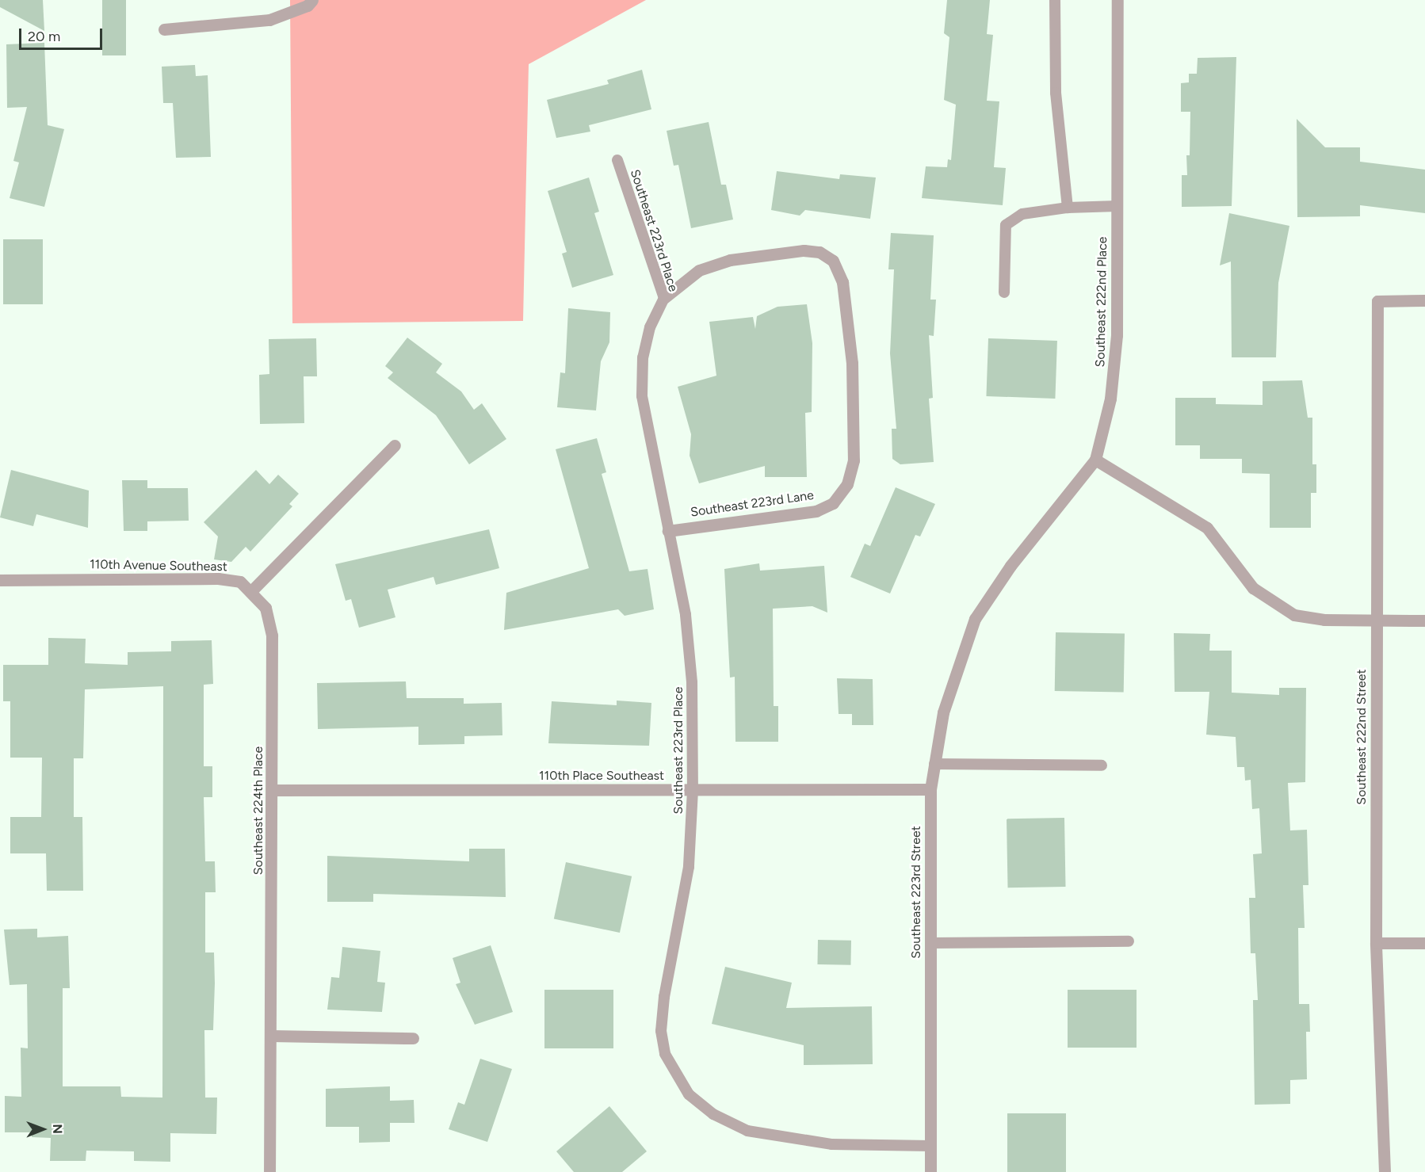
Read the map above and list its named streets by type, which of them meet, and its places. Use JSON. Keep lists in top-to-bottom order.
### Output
{
  "streets": {
    "street": [
      "Southeast 222nd Place",
      "Southeast 223rd Lane",
      "110th Avenue Southeast",
      "Southeast 222nd Street",
      "110th Place Southeast",
      "Southeast 224th Place",
      "Southeast 223rd Street"
    ],
    "lane": ["Southeast 223rd Place"]
  },
  "crossings": [
    ["Southeast 223rd Place", "Southeast 223rd Lane"],
    ["Southeast 223rd Place", "110th Place Southeast"],
    ["Southeast 223rd Place", "Southeast 223rd Street"],
    ["Southeast 222nd Place", "Southeast 223rd Street"],
    ["110th Avenue Southeast", "Southeast 224th Place"],
    ["110th Place Southeast", "Southeast 224th Place"],
    ["110th Place Southeast", "Southeast 223rd Street"]
  ],
  "scale_bar": "20 m",
  "north": "right"
}
